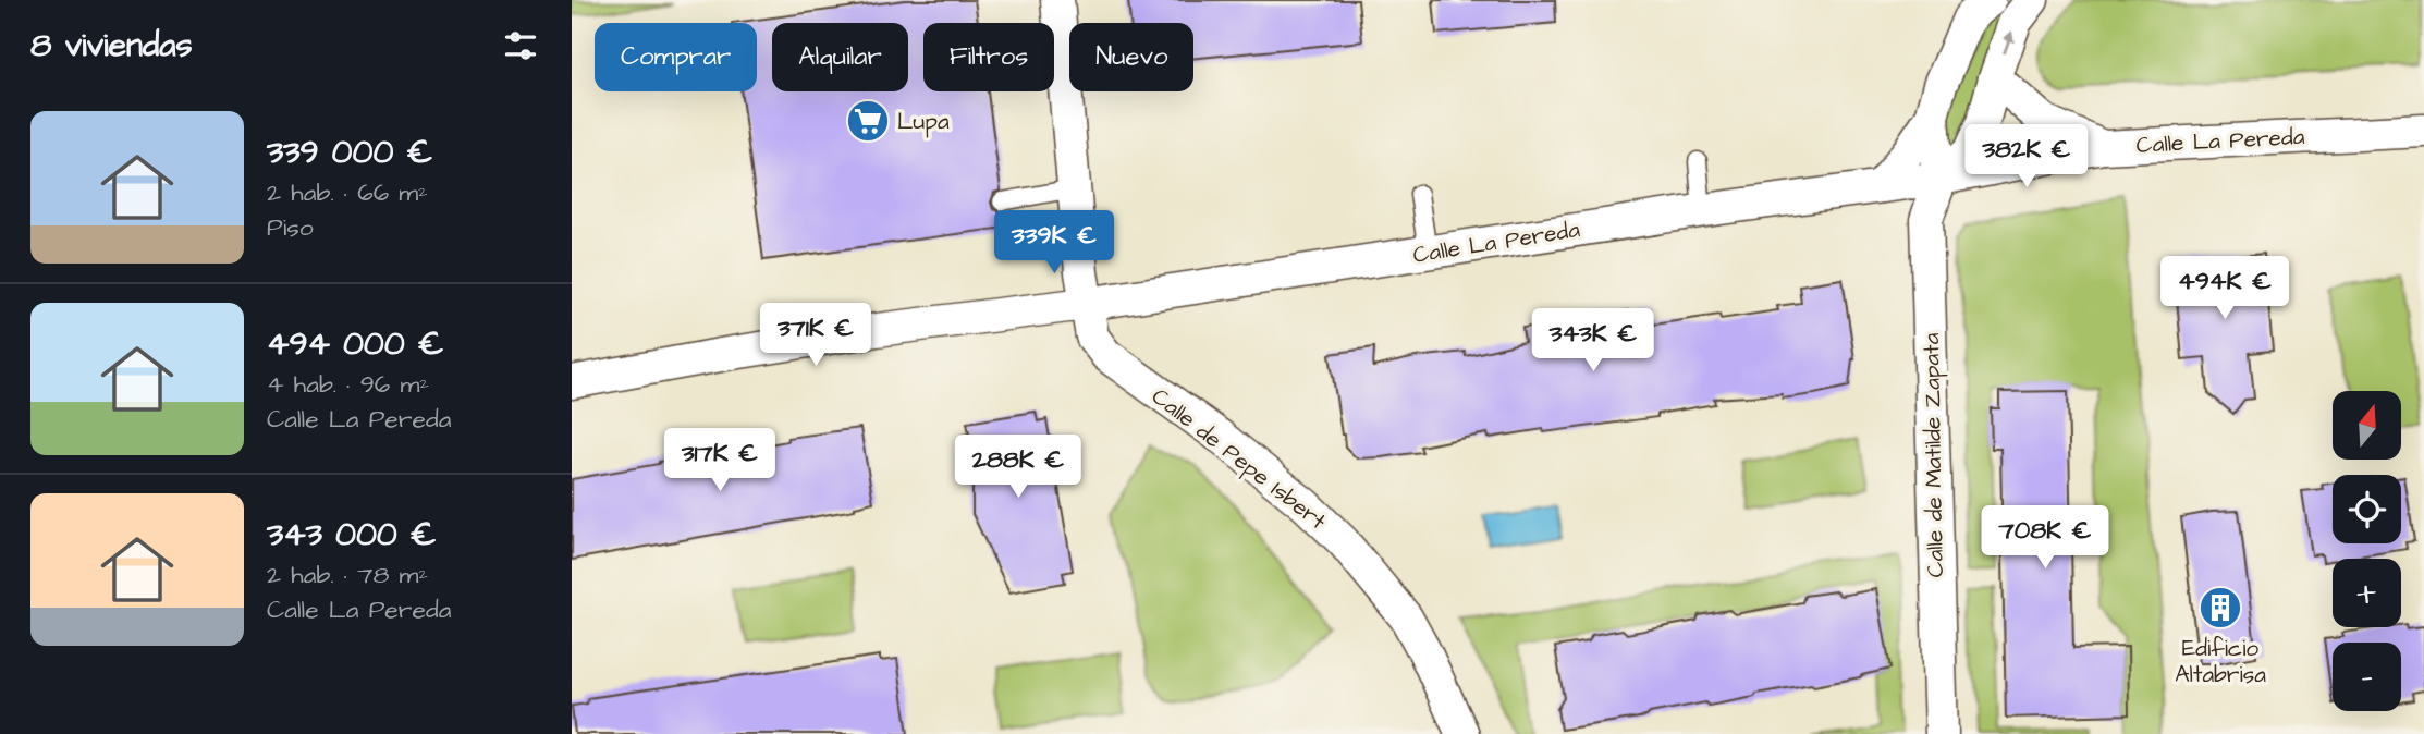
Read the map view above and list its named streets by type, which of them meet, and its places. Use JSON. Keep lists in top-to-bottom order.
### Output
{
  "streets": {
    "street": ["Calle La Pereda", "Calle de Matilde Zapata", "Calle de Pepe Isbert"]
  },
  "crossings": [
    ["Calle La Pereda", "Calle de Matilde Zapata"],
    ["Calle La Pereda", "Calle de Pepe Isbert"]
  ],
  "places": {
    "supermarket": ["Lupa"],
    "building": ["Edificio Altabrisa"]
  },
  "north": "top",
  "page": {
    "heading": "8 viviendas",
    "chip": [
      "Comprar",
      "Alquilar",
      "Filtros",
      "Nuevo"
    ],
    "list": [
      {
        "name": "339 000 €",
        "note": "2 hab. · 66 m² · Piso"
      },
      {
        "name": "494 000 €",
        "note": "4 hab. · 96 m² · Calle La Pereda"
      },
      {
        "name": "343 000 €",
        "note": "2 hab. · 78 m² · Calle La Pereda"
      }
    ],
    "price": [
      "382K €",
      "339K €",
      "494K €",
      "371K €",
      "343K €",
      "317K €",
      "288K €",
      "708K €"
    ],
    "map_buttons": ["+", "−"]
  }
}
